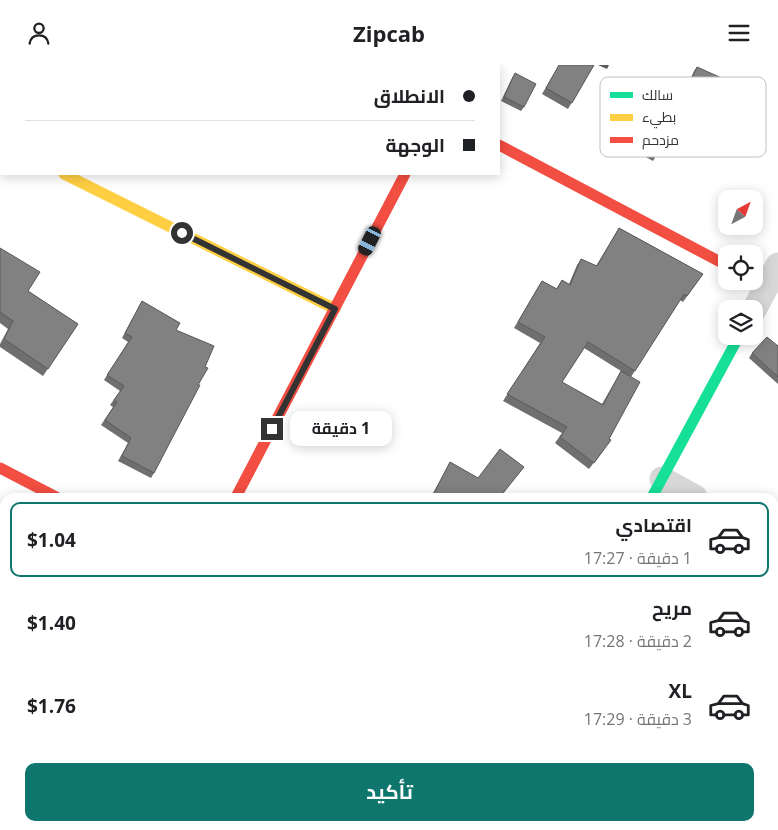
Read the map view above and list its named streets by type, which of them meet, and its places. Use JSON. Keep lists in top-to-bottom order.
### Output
{
  "legend": ["سالك", "بطيء", "مزدحم"],
  "north": "top right",
  "page": {
    "header": "Zipcab",
    "banner": ["الانطلاق", "الوجهة"],
    "bubble": "1 دقيقة",
    "list": [
      {
        "name": "اقتصادي",
        "note": "1 دقيقة · 17:27",
        "value": "$1.04"
      },
      {
        "name": "مريح",
        "note": "2 دقيقة · 17:28",
        "value": "$1.40"
      },
      {
        "name": "XL",
        "note": "3 دقيقة · 17:29",
        "value": "$1.76"
      }
    ],
    "buttons": "تأكيد"
  }
}
